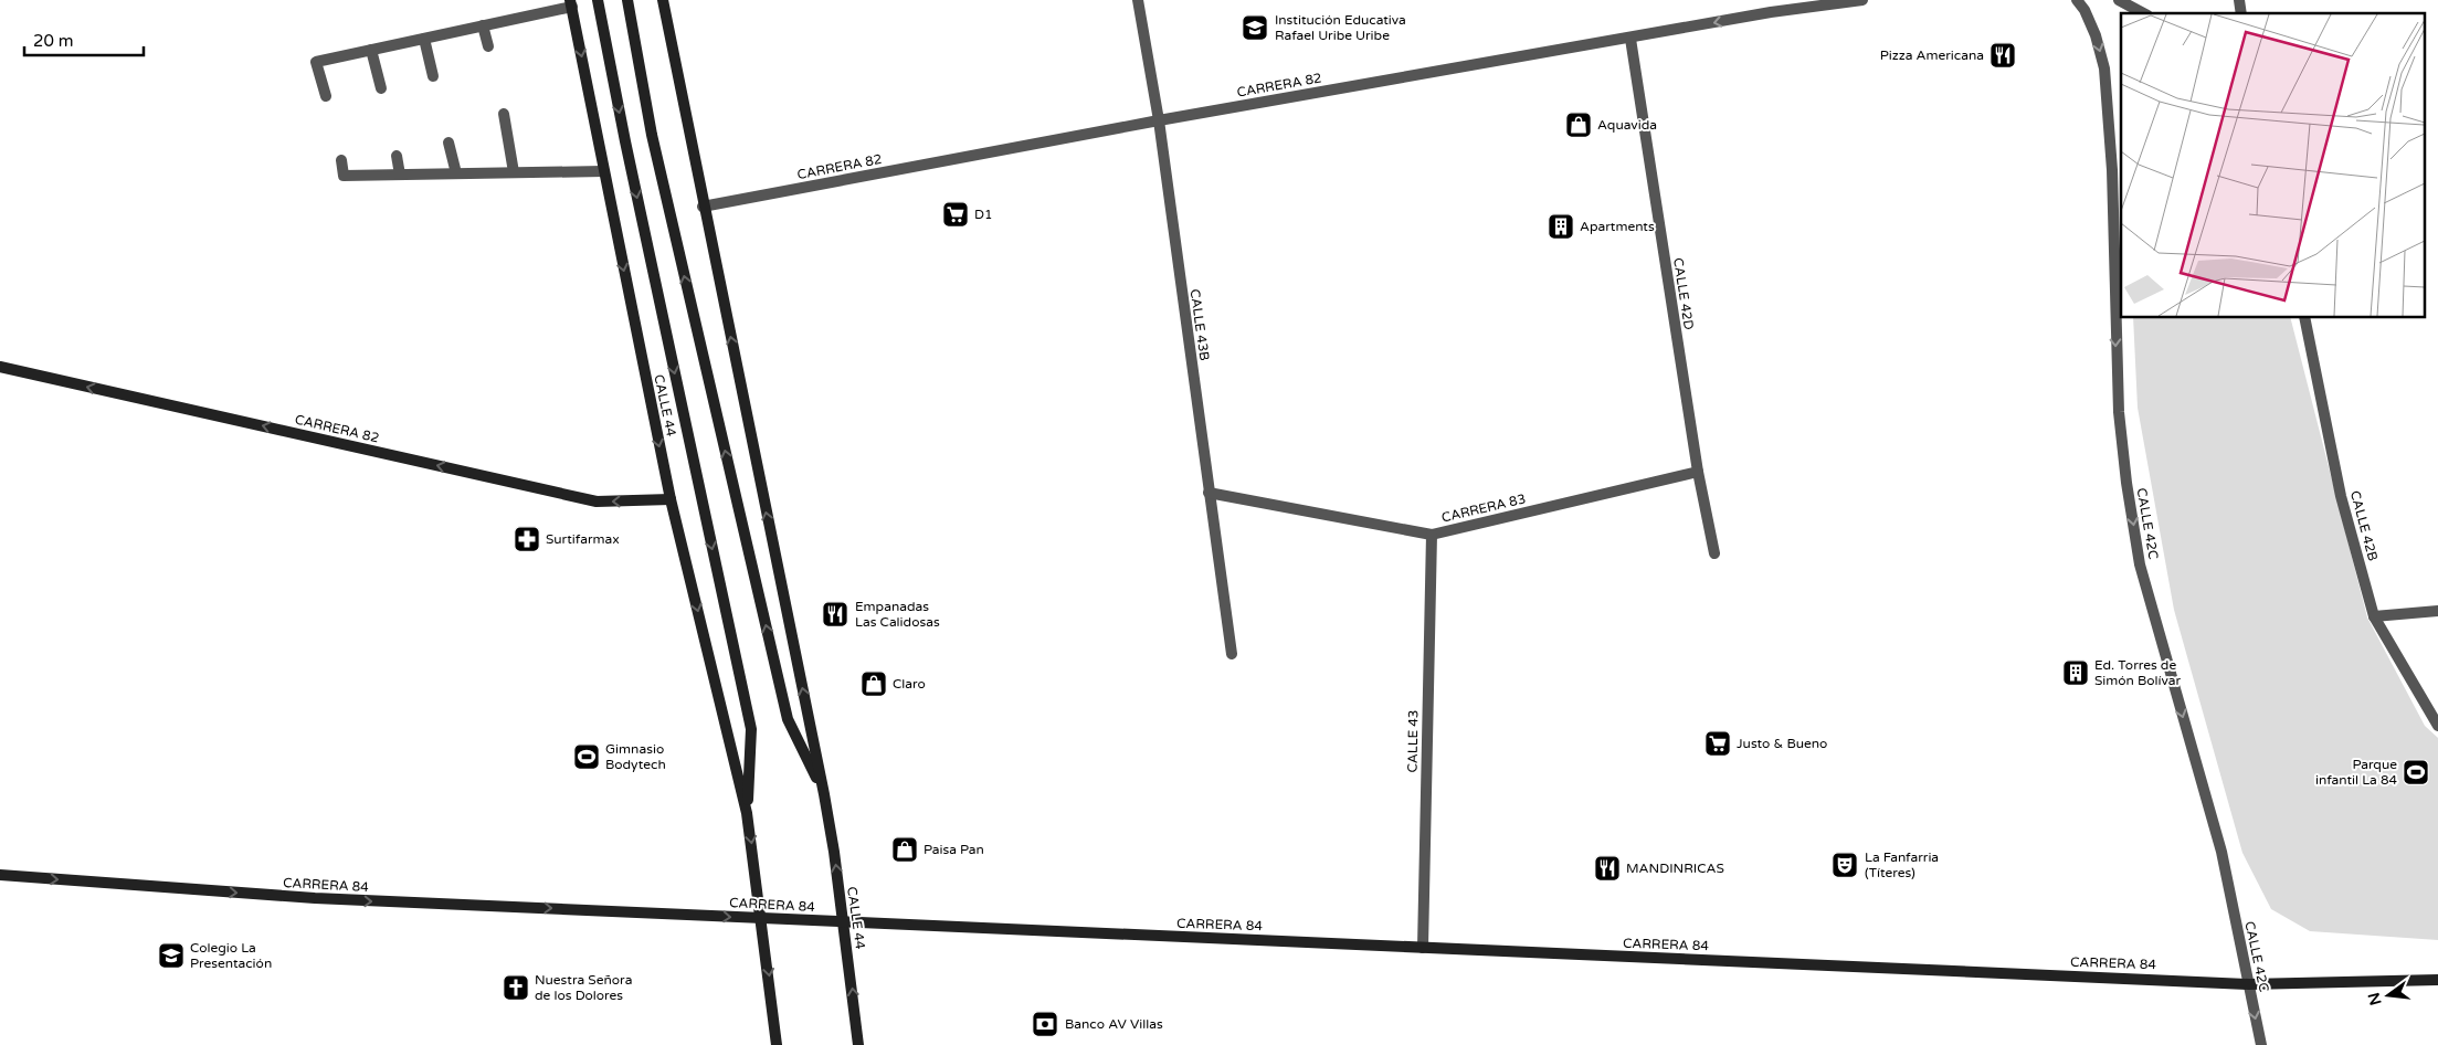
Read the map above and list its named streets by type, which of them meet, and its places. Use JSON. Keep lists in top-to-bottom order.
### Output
{
  "streets": {
    "street": [
      "CARRERA 82",
      "CALLE 42D",
      "CALLE 43B",
      "CALLE 44",
      "CARRERA 83",
      "CALLE 42C",
      "CALLE 42B",
      "CALLE 43",
      "CARRERA 84"
    ]
  },
  "crossings": [
    ["CARRERA 82", "CALLE 42D"],
    ["CARRERA 82", "CALLE 43B"],
    ["CARRERA 82", "CALLE 44"],
    ["CALLE 42D", "CARRERA 83"],
    ["CALLE 43B", "CARRERA 83"],
    ["CALLE 44", "CARRERA 84"],
    ["CARRERA 83", "CALLE 43"],
    ["CALLE 42C", "CARRERA 84"],
    ["CALLE 43", "CARRERA 84"]
  ],
  "one_way": ["CARRERA 82", "CALLE 42C"],
  "places": {
    "school or university": ["Institución Educativa Rafael Uribe Uribe", "Colegio La Presentación"],
    "restaurant": ["Pizza Americana", "Empanadas Las Calidosas", "MANDINRICAS"],
    "shop": ["Aquavida", "Claro", "Paisa Pan"],
    "supermarket": ["D1", "Justo & Bueno"],
    "building": ["Apartments", "Ed. Torres de Simón Bolívar"],
    "pharmacy": ["Surtifarmax"],
    "sports": ["Gimnasio Bodytech", "Parque infantil La 84"],
    "theatre": ["La Fanfarria (Títeres)"],
    "church": ["Nuestra Señora de los Dolores"],
    "bank": ["Banco AV Villas"]
  },
  "scale_bar": "20 m",
  "north": "left"
}
